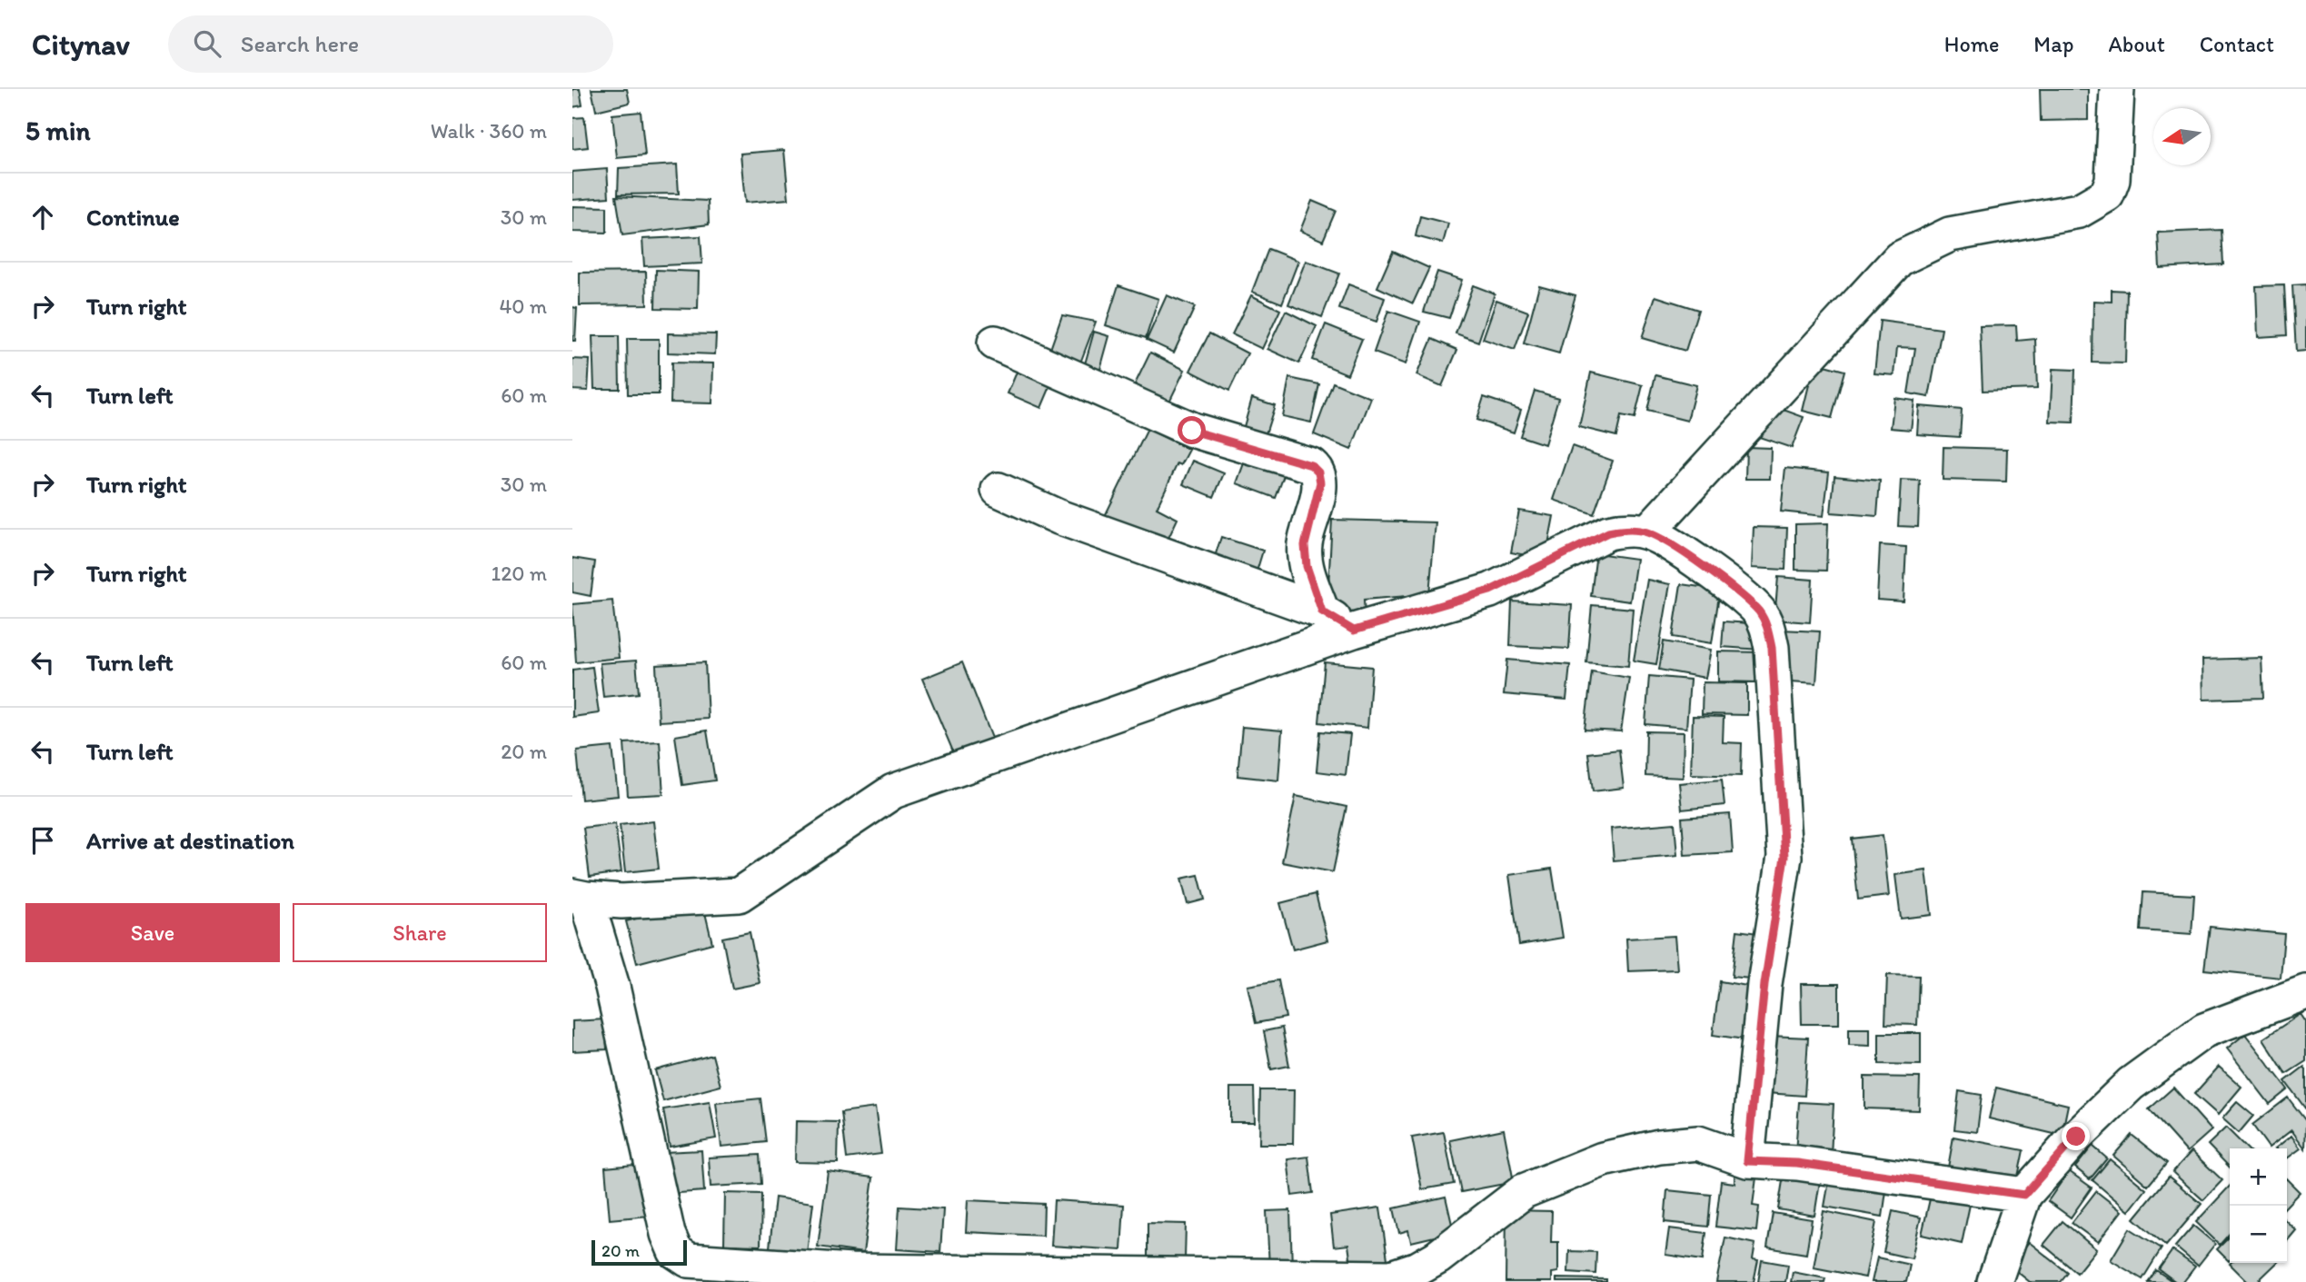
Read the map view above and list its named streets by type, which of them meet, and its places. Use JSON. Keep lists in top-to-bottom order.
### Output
{
  "scale_bar": "20 m",
  "north": "left",
  "page": {
    "header": "Citynav",
    "search": "Search here",
    "nav": [
      "Home",
      "Map",
      "About",
      "Contact"
    ],
    "heading": ["5 min", "Walk · 360 m"],
    "list": [
      ["Continue", "30 m"],
      ["Turn right", "40 m"],
      ["Turn left", "60 m"],
      ["Turn right", "30 m"],
      ["Turn right", "120 m"],
      ["Turn left", "60 m"],
      ["Turn left", "20 m"],
      "Arrive at destination"
    ],
    "buttons": ["Save", "Share"],
    "map_buttons": ["+", "−"],
    "scale": "20 m"
  }
}
